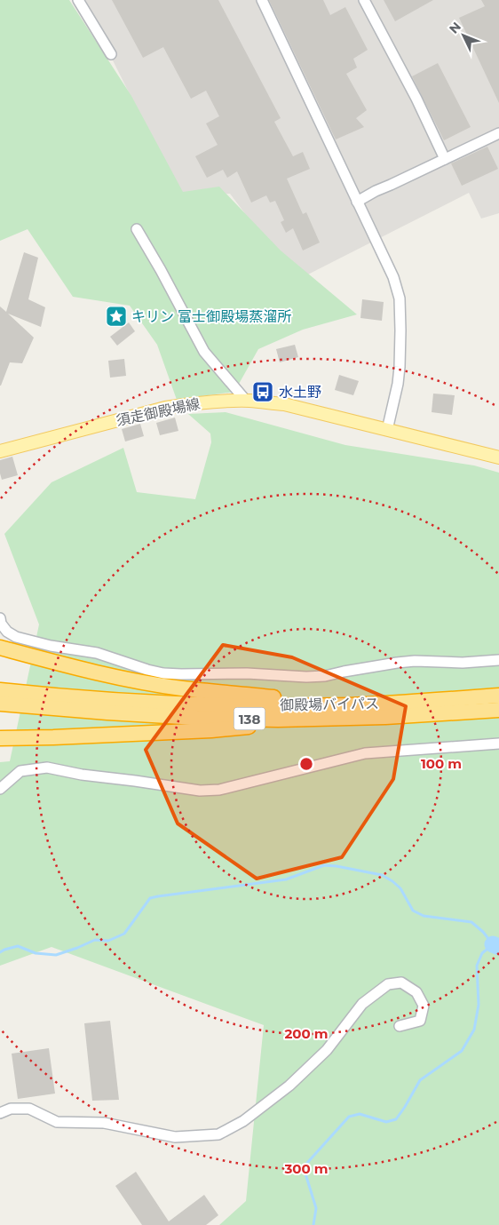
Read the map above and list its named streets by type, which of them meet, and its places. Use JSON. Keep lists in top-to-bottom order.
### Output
{
  "streets": {
    "highway": ["御殿場バイパス", "138"],
    "main road": ["須走御殿場線"]
  },
  "places": {
    "place": ["キリン 富士御殿場蒸溜所"],
    "bus stop": ["水土野"]
  },
  "north": "top left",
  "rings": ["100 m", "200 m", "300 m"]
}
